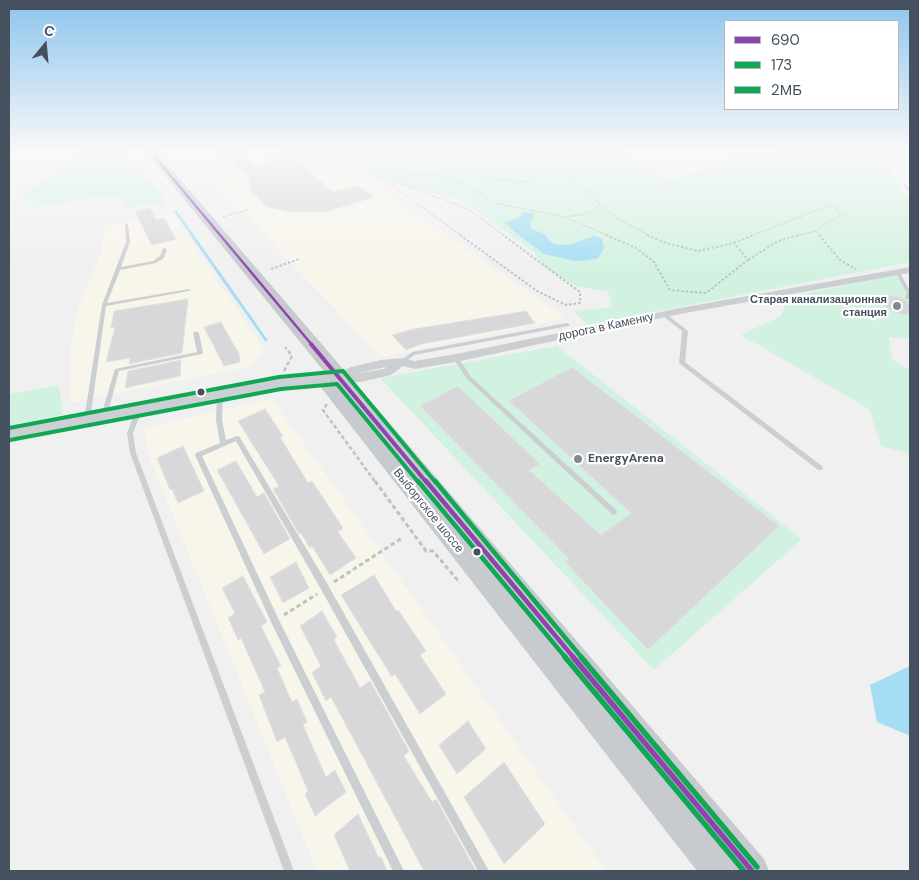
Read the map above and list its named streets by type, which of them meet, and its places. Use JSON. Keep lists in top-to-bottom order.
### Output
{
  "streets": {
    "main road": ["Выборгское шоссе"],
    "street": ["дорога в Каменку"]
  },
  "crossings": [
    ["дорога в Каменку", "Выборгское шоссе"]
  ],
  "places": ["Старая канализационная станция", "EnergyArena"],
  "lines": ["transit line 690", "transit line 2МБ", "transit line 173"],
  "legend": ["690", "173", "2МБ"],
  "north": "top"
}
